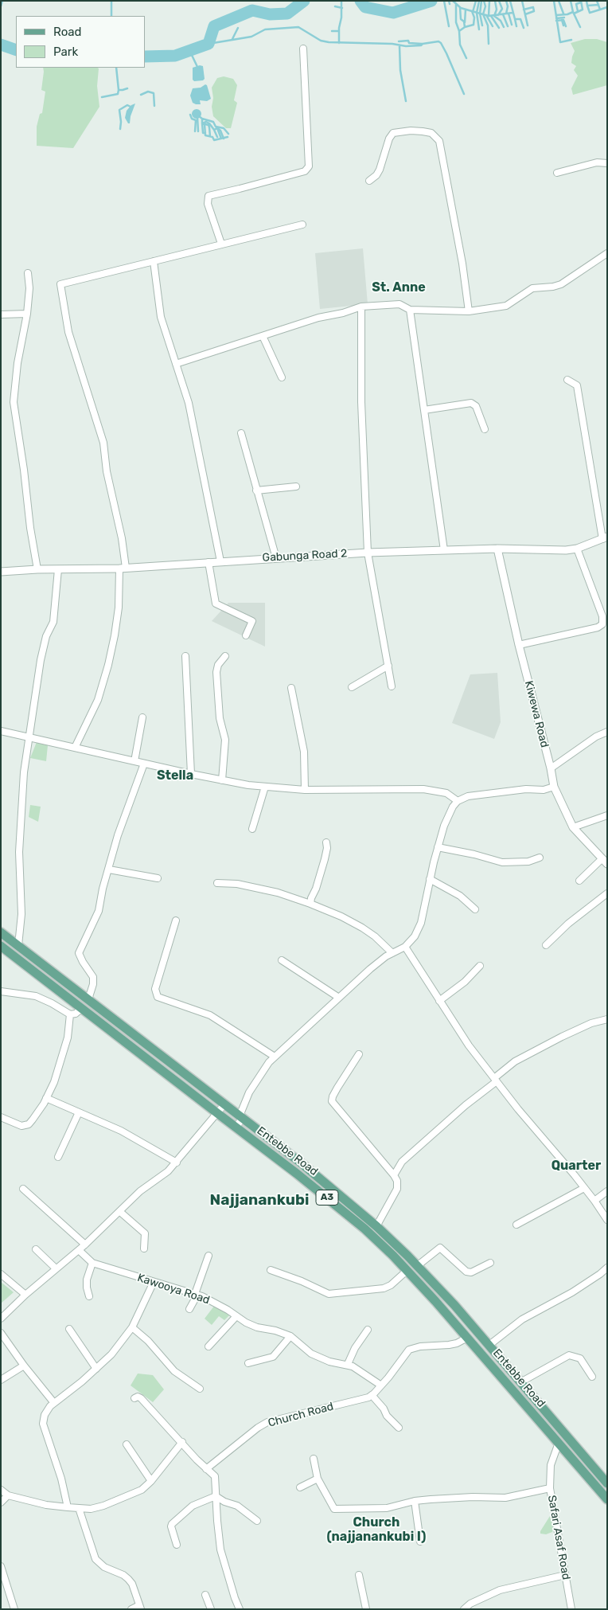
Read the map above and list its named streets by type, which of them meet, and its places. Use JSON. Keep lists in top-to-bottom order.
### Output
{
  "streets": {
    "main road": ["Entebbe Road", "A3"],
    "street": [
      "Gabunga Road 2",
      "Kiwewa Road",
      "Kawooya Road",
      "Church Road",
      "Safari Asaf Road"
    ]
  },
  "crossings": [
    ["Gabunga Road 2", "Kiwewa Road"],
    ["Entebbe Road", "Church Road"],
    ["Entebbe Road", "Safari Asaf Road"]
  ],
  "districts": [
    "St. Anne",
    "Stella",
    "Quarter",
    "Najjanankubi",
    "Church (najjanankubi I)"
  ],
  "legend": ["Road", "Park"]
}
